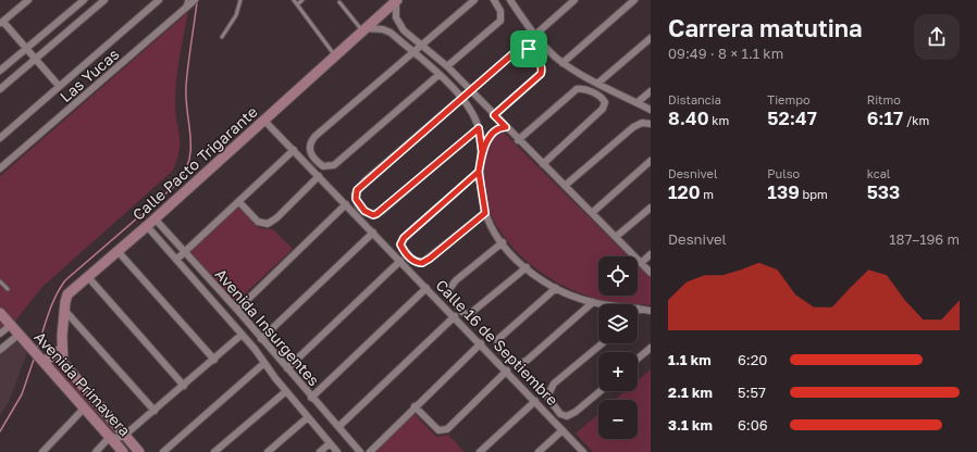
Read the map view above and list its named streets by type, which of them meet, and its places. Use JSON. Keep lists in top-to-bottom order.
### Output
{
  "streets": {
    "street": [
      "Las Yucas",
      "Calle Pacto Trigarante",
      "Avenida Insurgentes",
      "Calle 16 de Septiembre",
      "Avenida Primavera"
    ]
  },
  "crossings": [
    ["Calle Pacto Trigarante", "Avenida Insurgentes"],
    ["Calle Pacto Trigarante", "Calle 16 de Septiembre"],
    ["Calle Pacto Trigarante", "Avenida Primavera"]
  ],
  "page": {
    "heading": ["Carrera matutina", "09:49 · 8 × 1.1 km"],
    "stats": [
      ["Distancia", "8.40 km"],
      ["Tiempo", "52:47"],
      ["Ritmo", "6:17 /km"],
      ["Desnivel", "120 m"],
      ["Pulso", "139 bpm"],
      ["kcal", "533"]
    ],
    "chart": ["Desnivel", "187–196 m"],
    "map_buttons": ["+", "−"],
    "list": [
      {
        "name": "1.1 km",
        "note": "6:20"
      },
      {
        "name": "2.1 km",
        "note": "5:57"
      },
      {
        "name": "3.1 km",
        "note": "6:06"
      }
    ]
  }
}
